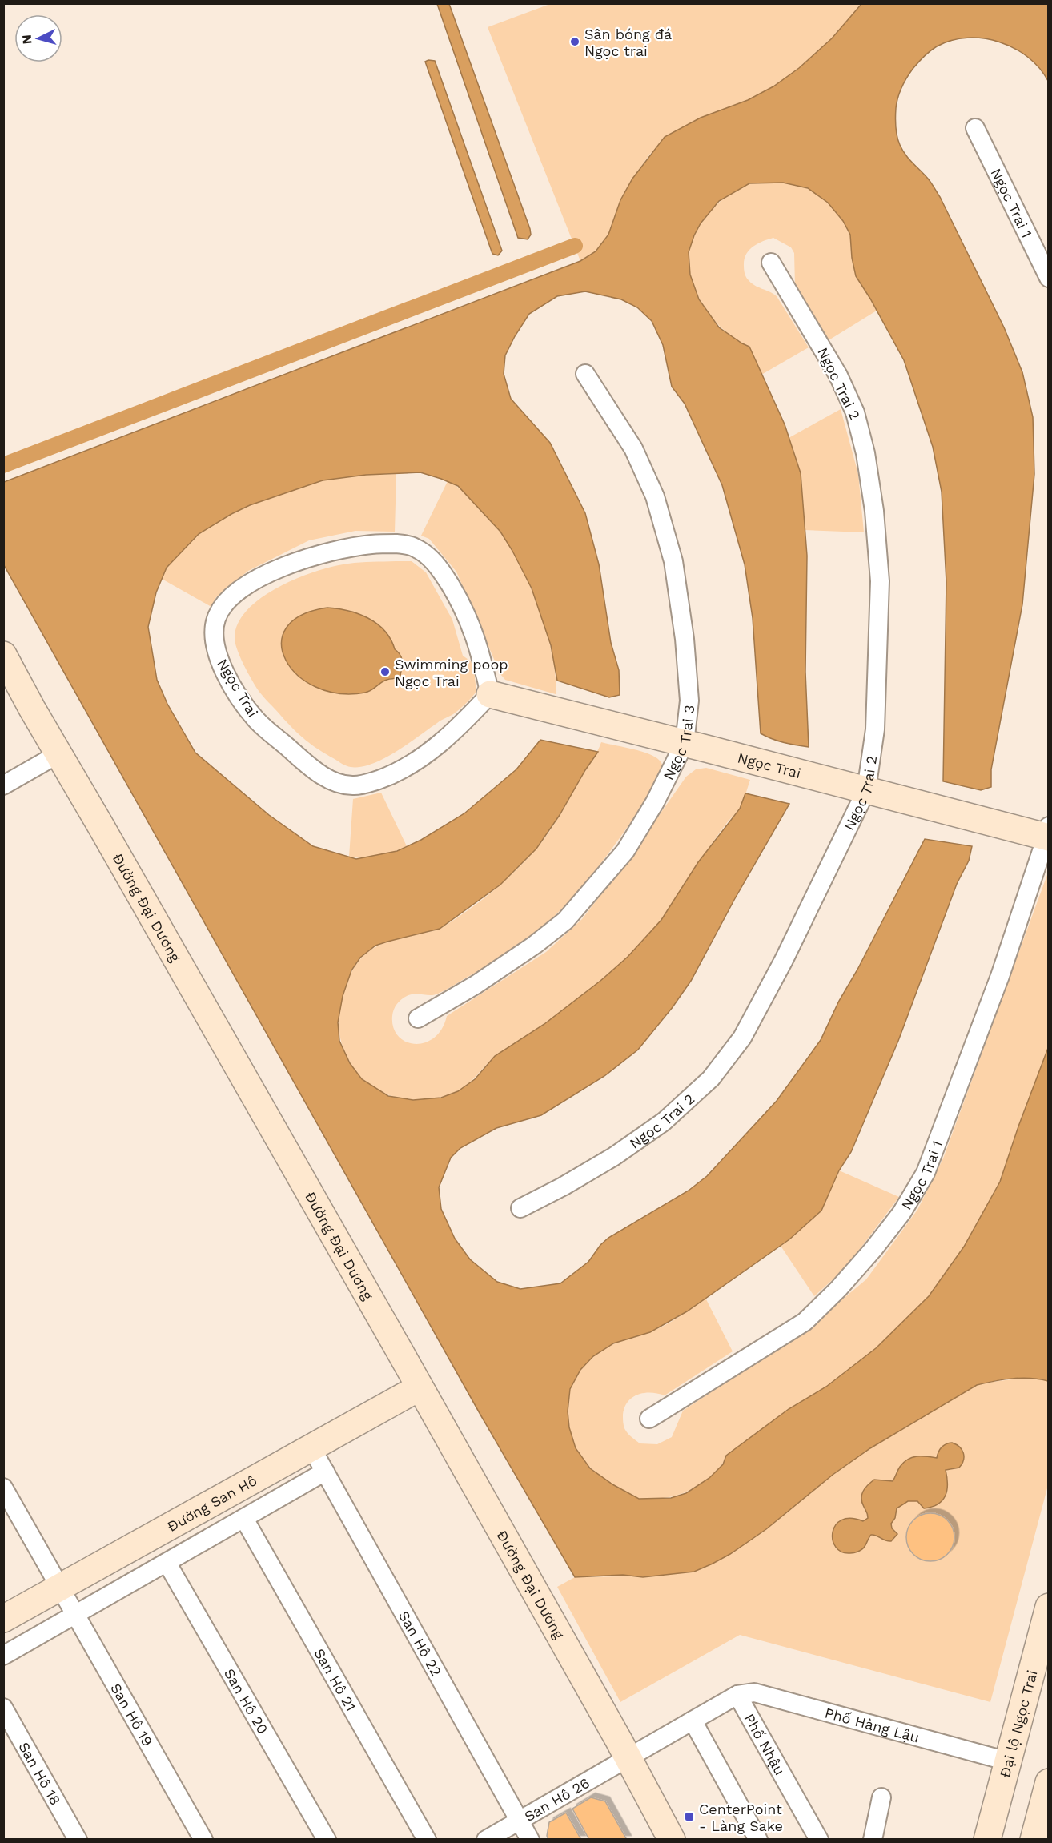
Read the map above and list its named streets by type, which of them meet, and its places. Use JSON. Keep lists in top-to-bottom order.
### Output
{
  "streets": {
    "street": [
      "Ngọc Trai 1",
      "Ngọc Trai 2",
      "Ngọc Trai",
      "Ngọc Trai 3",
      "Đường Đại Dương",
      "Đường San Hô",
      "San Hô 22",
      "San Hô 21",
      "San Hô 20",
      "San Hô 19",
      "Đại lộ Ngọc Trai",
      "Phố Hàng Lậu",
      "Phố Nhậu",
      "San Hô 18",
      "San Hô 26"
    ]
  },
  "crossings": [
    ["Ngọc Trai 1", "Ngọc Trai"],
    ["Ngọc Trai 2", "Ngọc Trai"],
    ["Ngọc Trai", "Ngọc Trai 3"],
    ["Đường Đại Dương", "Đường San Hô"],
    ["Đường Đại Dương", "San Hô 26"],
    ["Đường San Hô", "San Hô 22"],
    ["Đường San Hô", "San Hô 19"],
    ["San Hô 22", "San Hô 26"],
    ["Đại lộ Ngọc Trai", "Phố Hàng Lậu"],
    ["Phố Hàng Lậu", "Phố Nhậu"]
  ],
  "places": {
    "other": ["Sân bóng đá Ngọc trai", "Swimming poop Ngọc Trai"],
    "transit": ["CenterPoint - Làng Sake"]
  },
  "north": "left"
}
